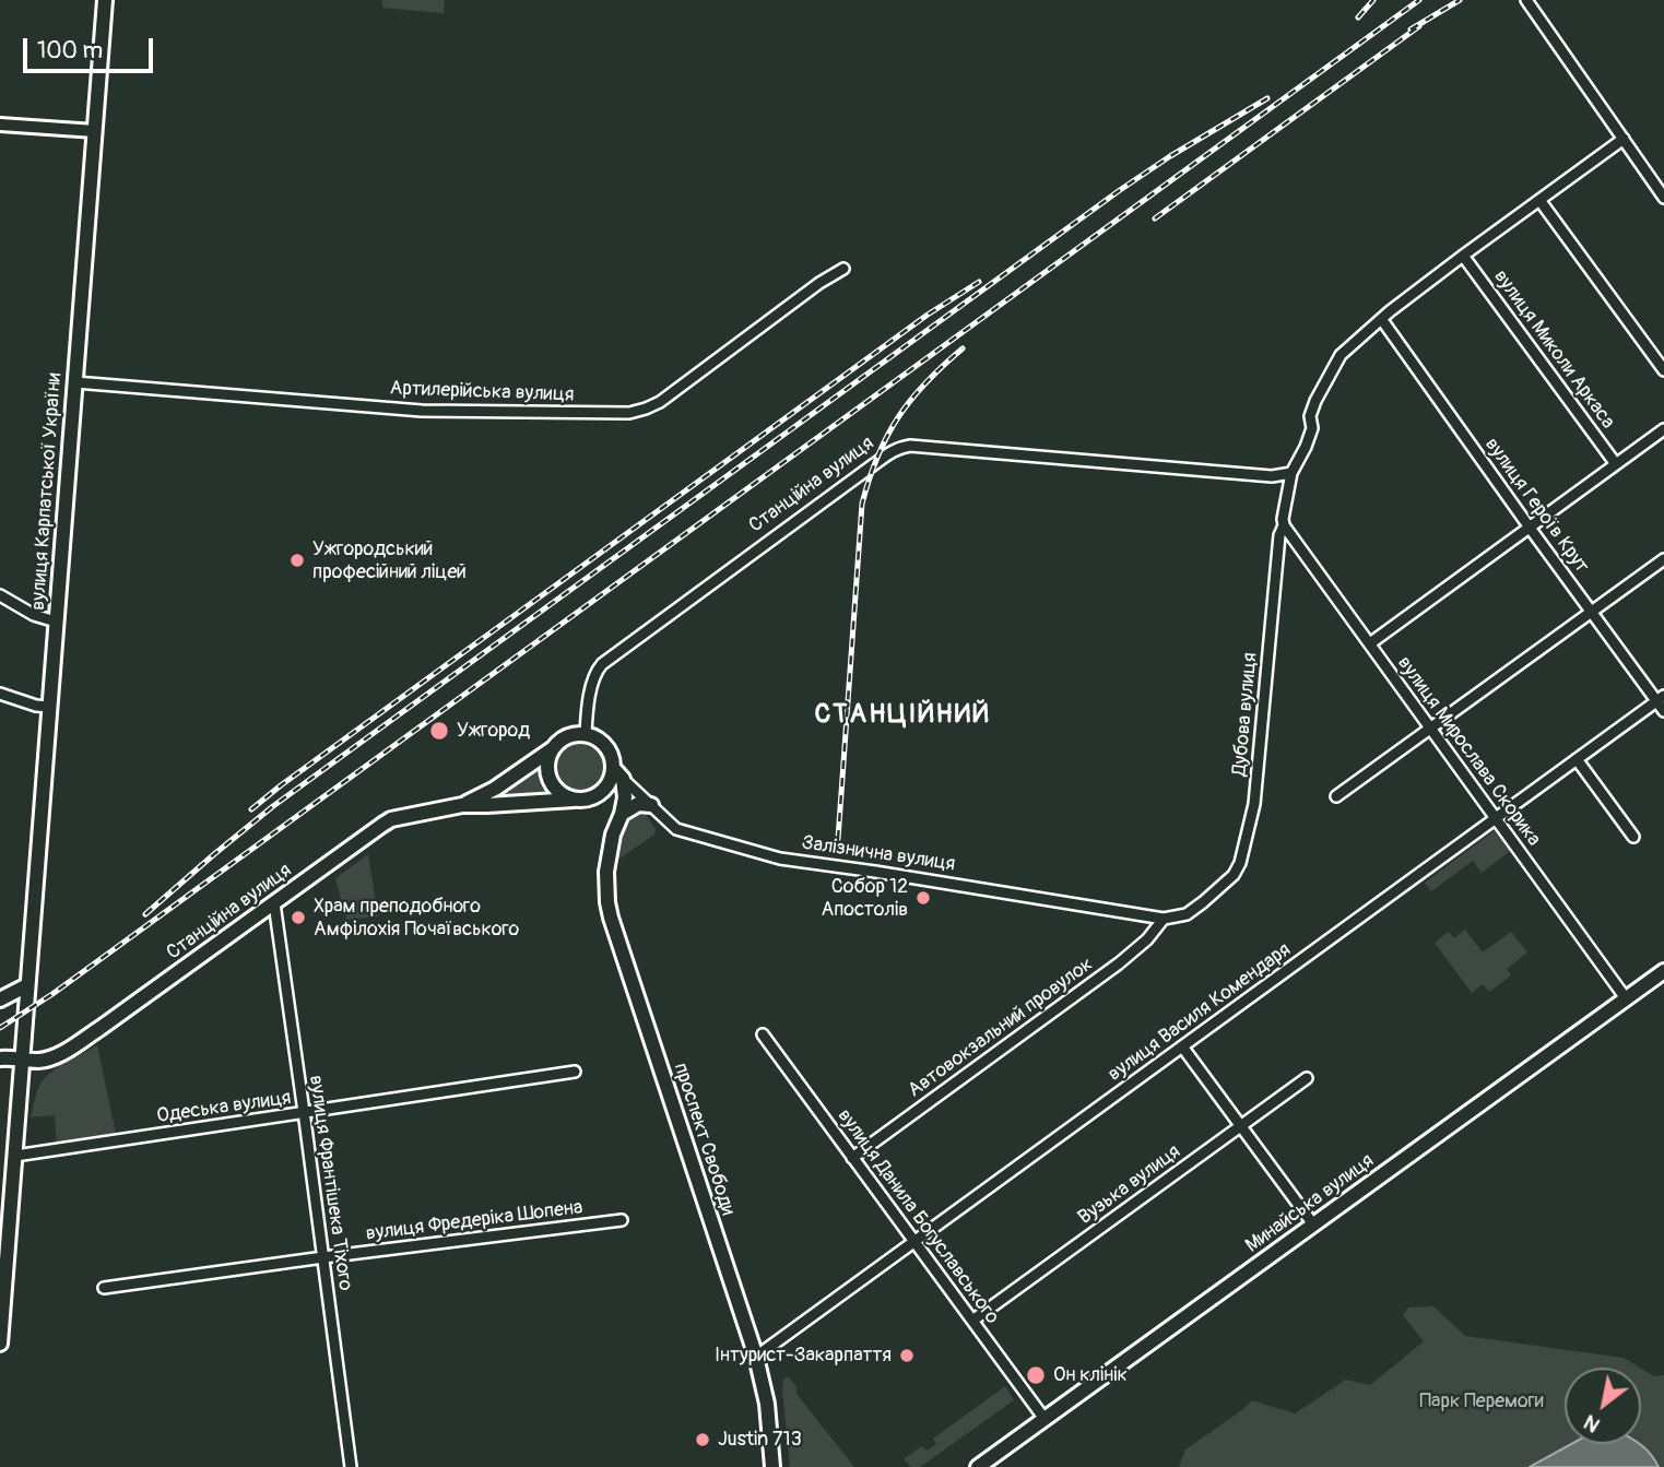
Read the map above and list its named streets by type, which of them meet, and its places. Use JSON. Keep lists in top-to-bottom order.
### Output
{
  "streets": {
    "main road": [
      "Станційна вулиця",
      "вулиця Карпатської України",
      "проспект Свободи",
      "Минайська вулиця"
    ],
    "street": [
      "вулиця Миколи Аркаса",
      "Артилерійська вулиця",
      "вулиця Героїв Крут",
      "Дубова вулиця",
      "вулиця Мирослава Скорика",
      "Залізнична вулиця",
      "вулиця Василя Комендаря",
      "Автовокзальний провулок",
      "Одеська вулиця",
      "вулиця Франтішека Тіхого",
      "Вузька вулиця",
      "вулиця Данила Богуславського",
      "вулиця Фредеріка Шопена"
    ]
  },
  "crossings": [
    ["вулиця Миколи Аркаса", "Дубова вулиця"],
    ["Артилерійська вулиця", "вулиця Карпатської України"],
    ["Станційна вулиця", "вулиця Карпатської України"],
    ["Станційна вулиця", "Дубова вулиця"],
    ["Станційна вулиця", "Залізнична вулиця"],
    ["Станційна вулиця", "проспект Свободи"],
    ["Станційна вулиця", "вулиця Франтішека Тіхого"],
    ["вулиця Карпатської України", "Одеська вулиця"],
    ["вулиця Героїв Крут", "Дубова вулиця"],
    ["вулиця Героїв Крут", "вулиця Василя Комендаря"],
    ["Дубова вулиця", "вулиця Мирослава Скорика"],
    ["Дубова вулиця", "Залізнична вулиця"],
    ["Дубова вулиця", "Автовокзальний провулок"],
    ["вулиця Мирослава Скорика", "вулиця Василя Комендаря"],
    ["вулиця Мирослава Скорика", "Минайська вулиця"],
    ["Залізнична вулиця", "Автовокзальний провулок"],
    ["Залізнична вулиця", "проспект Свободи"],
    ["вулиця Василя Комендаря", "проспект Свободи"],
    ["вулиця Василя Комендаря", "вулиця Данила Богуславського"],
    ["Автовокзальний провулок", "вулиця Данила Богуславського"],
    ["Одеська вулиця", "вулиця Франтішека Тіхого"],
    ["вулиця Франтішека Тіхого", "вулиця Фредеріка Шопена"],
    ["Вузька вулиця", "вулиця Данила Богуславського"],
    ["Минайська вулиця", "вулиця Данила Богуславського"]
  ],
  "districts": ["СТАНЦІЙНИЙ"],
  "parks": ["Парк Перемоги"],
  "places": [
    "Ужгородський професійний ліцей",
    "Ужгород",
    "Собор 12 Апостолів",
    "Храм преподобного Амфілохія Почаївського",
    "Інтурист-Закарпаття",
    "Он клінік",
    "Justin 713"
  ],
  "scale_bar": "100 m",
  "north": "bottom left"
}
